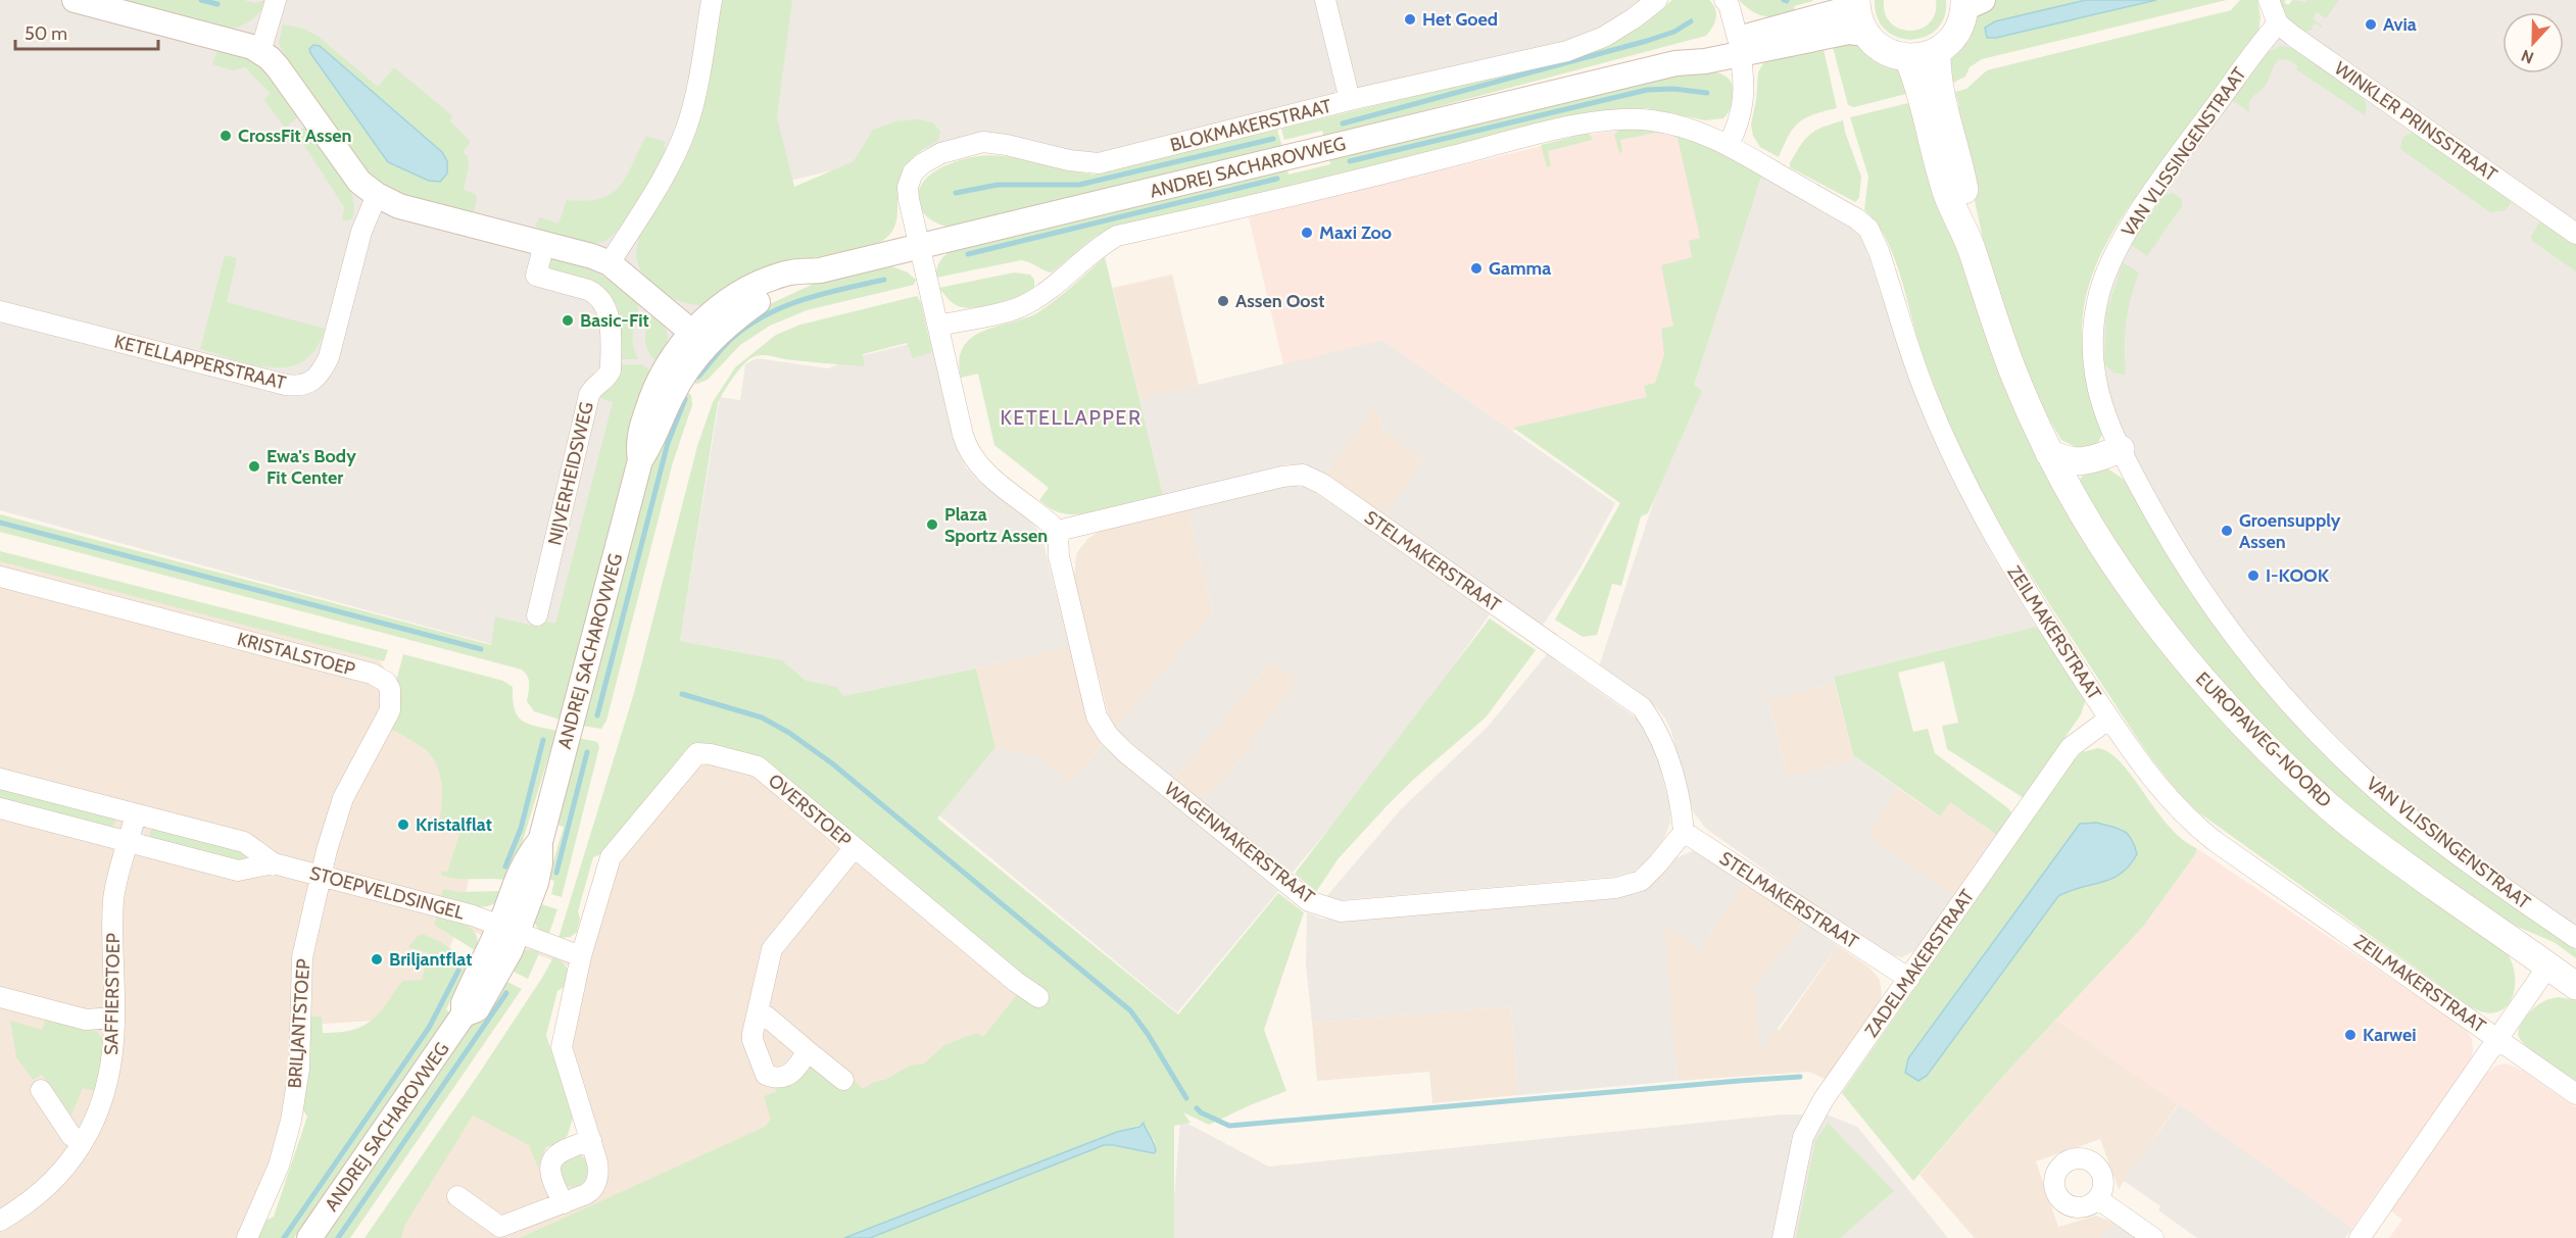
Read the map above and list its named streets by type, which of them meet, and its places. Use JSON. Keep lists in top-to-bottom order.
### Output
{
  "streets": {
    "main road": ["EUROPAWEG-NOORD"],
    "street": [
      "WINKLER PRINSSTRAAT",
      "BLOKMAKERSTRAAT",
      "VAN VLISSINGENSTRAAT",
      "ANDREJ SACHAROVWEG",
      "KETELLAPPERSTRAAT",
      "NIJVERHEIDSWEG",
      "STELMAKERSTRAAT",
      "ZEILMAKERSTRAAT",
      "KRISTALSTOEP",
      "OVERSTOEP",
      "WAGENMAKERSTRAAT",
      "STOEPVELDSINGEL",
      "ZADELMAKERSTRAAT",
      "SAFFIERSTOEP",
      "BRILJANTSTOEP"
    ]
  },
  "crossings": [
    ["WINKLER PRINSSTRAAT", "VAN VLISSINGENSTRAAT"],
    ["BLOKMAKERSTRAAT", "ANDREJ SACHAROVWEG"],
    ["ANDREJ SACHAROVWEG", "STOEPVELDSINGEL"],
    ["STELMAKERSTRAAT", "WAGENMAKERSTRAAT"],
    ["STELMAKERSTRAAT", "ZADELMAKERSTRAAT"],
    ["ZEILMAKERSTRAAT", "EUROPAWEG-NOORD"],
    ["ZEILMAKERSTRAAT", "ZADELMAKERSTRAAT"],
    ["KRISTALSTOEP", "STOEPVELDSINGEL"],
    ["KRISTALSTOEP", "BRILJANTSTOEP"],
    ["STOEPVELDSINGEL", "SAFFIERSTOEP"],
    ["STOEPVELDSINGEL", "BRILJANTSTOEP"]
  ],
  "districts": ["KETELLAPPER"],
  "places": [
    "Het Goed",
    "Avia",
    "CrossFit Assen",
    "Maxi Zoo",
    "Gamma",
    "Assen Oost",
    "Basic-Fit",
    "Ewa's Body Fit Center",
    "Plaza Sportz Assen",
    "Groensupply Assen",
    "I-KOOK",
    "Kristalflat",
    "Briljantflat",
    "Karwei"
  ],
  "scale_bar": "50 m",
  "north": "bottom"
}
